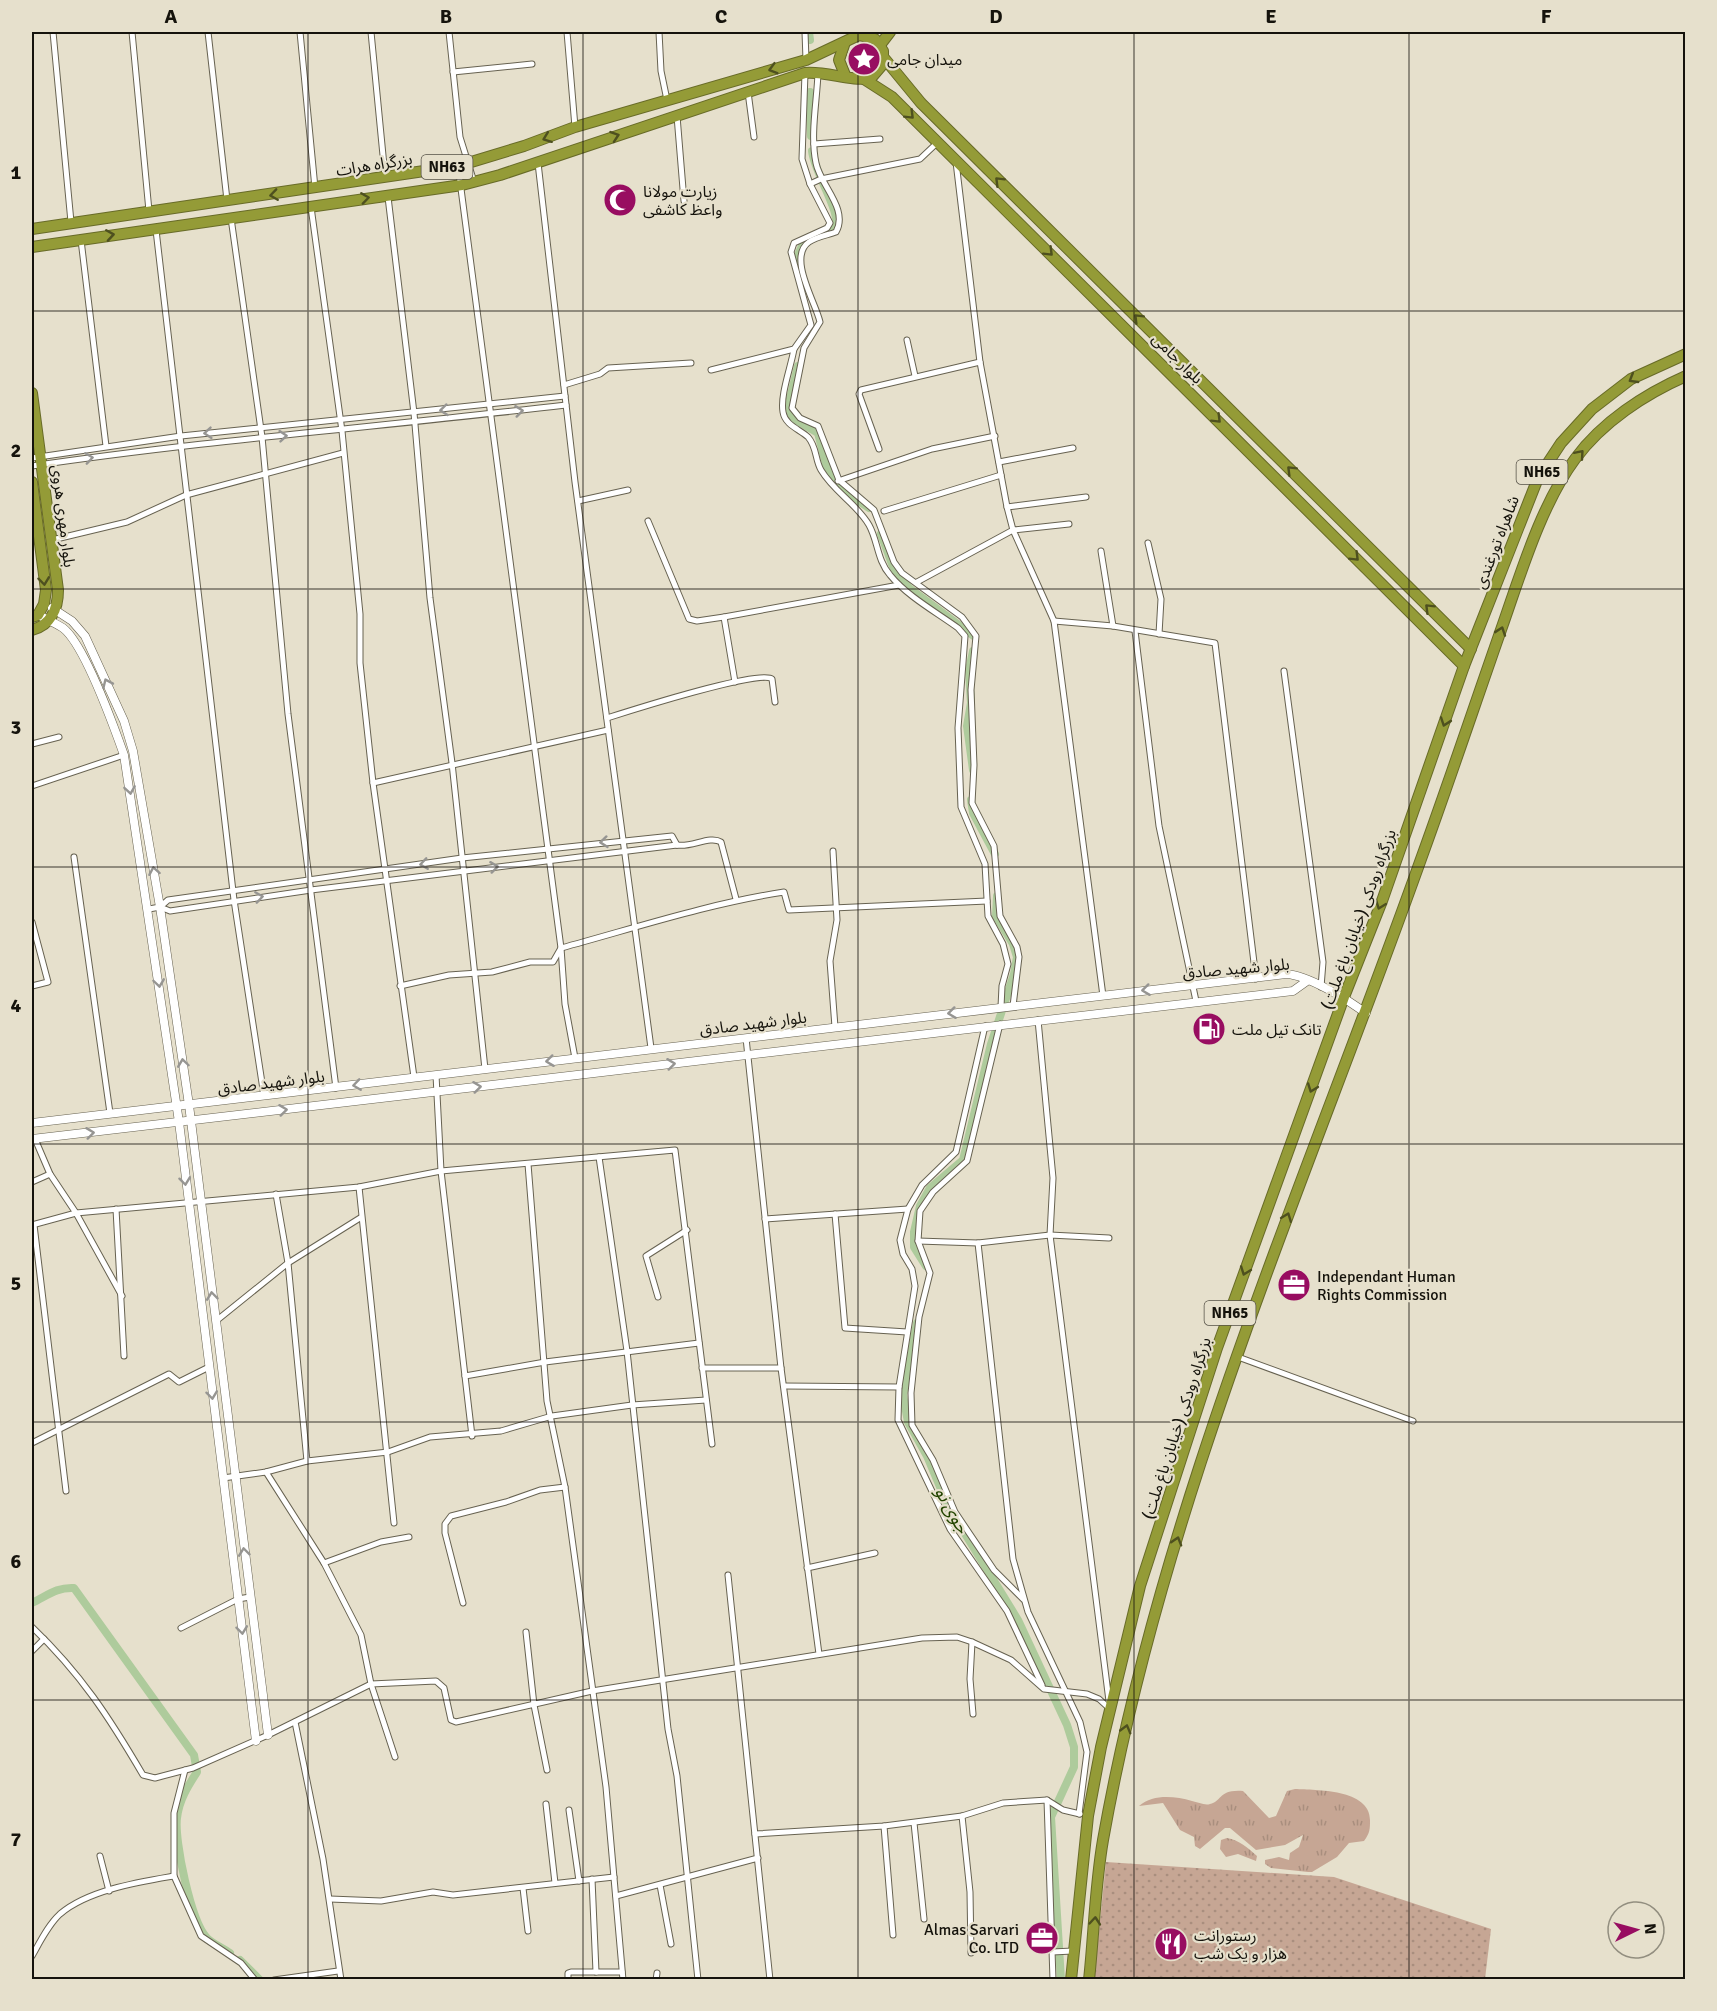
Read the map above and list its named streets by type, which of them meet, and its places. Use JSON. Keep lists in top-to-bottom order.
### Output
{
  "streets": {
    "highway": [
      "بزرگراه هرات",
      "NH63",
      "بلوار جامی",
      "NH65",
      "بلوار مهری هروی",
      "شاهراه تورغندی",
      "بزرگراه رودکی (خیابان باغ ملت)"
    ],
    "main road": ["بلوار شهید صادق"]
  },
  "crossings": [
    ["بزرگراه هرات", "NH63"],
    ["بزرگراه هرات", "بلوار جامی"],
    ["NH63", "بلوار جامی"],
    ["بلوار جامی", "شاهراه تورغندی"],
    ["بلوار جامی", "بزرگراه رودکی (خیابان باغ ملت)"],
    ["شاهراه تورغندی", "بزرگراه رودکی (خیابان باغ ملت)"]
  ],
  "water": ["جوی نو"],
  "places": {
    "place": ["میدان جامی"],
    "mosque": ["زیارت مولانا واعظ کاشفی"],
    "fuel station": ["تانک تیل ملت"],
    "office": ["Independant Human Rights Commission", "Almas Sarvari Co. LTD"],
    "restaurant": ["رستورانت هزار و یک شب"]
  },
  "north": "right",
  "grid": {
    "columns": [
      "A",
      "B",
      "C",
      "D",
      "E",
      "F"
    ],
    "rows": [
      "1",
      "2",
      "3",
      "4",
      "5",
      "6",
      "7"
    ]
  }
}
